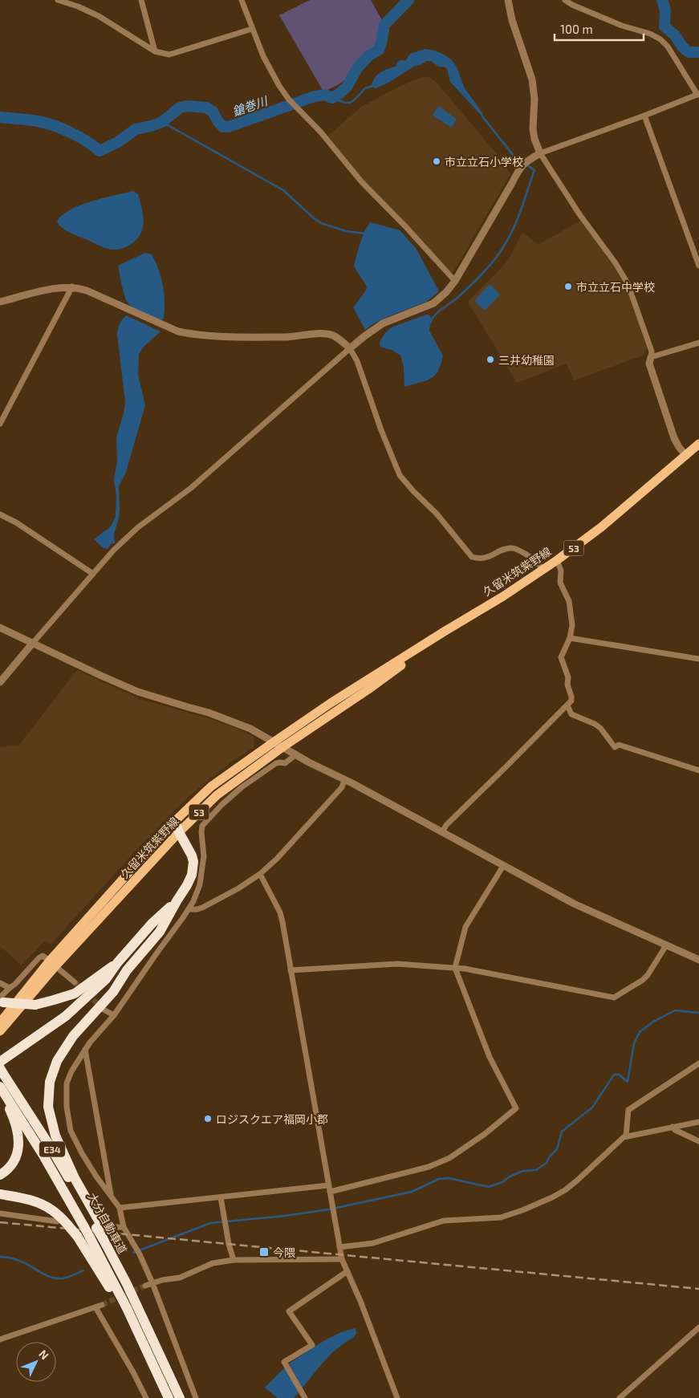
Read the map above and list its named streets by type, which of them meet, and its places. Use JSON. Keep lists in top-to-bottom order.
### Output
{
  "streets": {
    "highway": ["E34", "大分自動車道"],
    "main road": ["53", "久留米筑紫野線"]
  },
  "water": ["鎗巻川"],
  "places": {
    "other": [
      "市立立石小学校",
      "市立立石中学校",
      "三井幼稚園",
      "ロジスクエア福岡小郡"
    ],
    "transit": ["今隈"]
  },
  "scale_bar": "100 m",
  "north": "top right"
}
